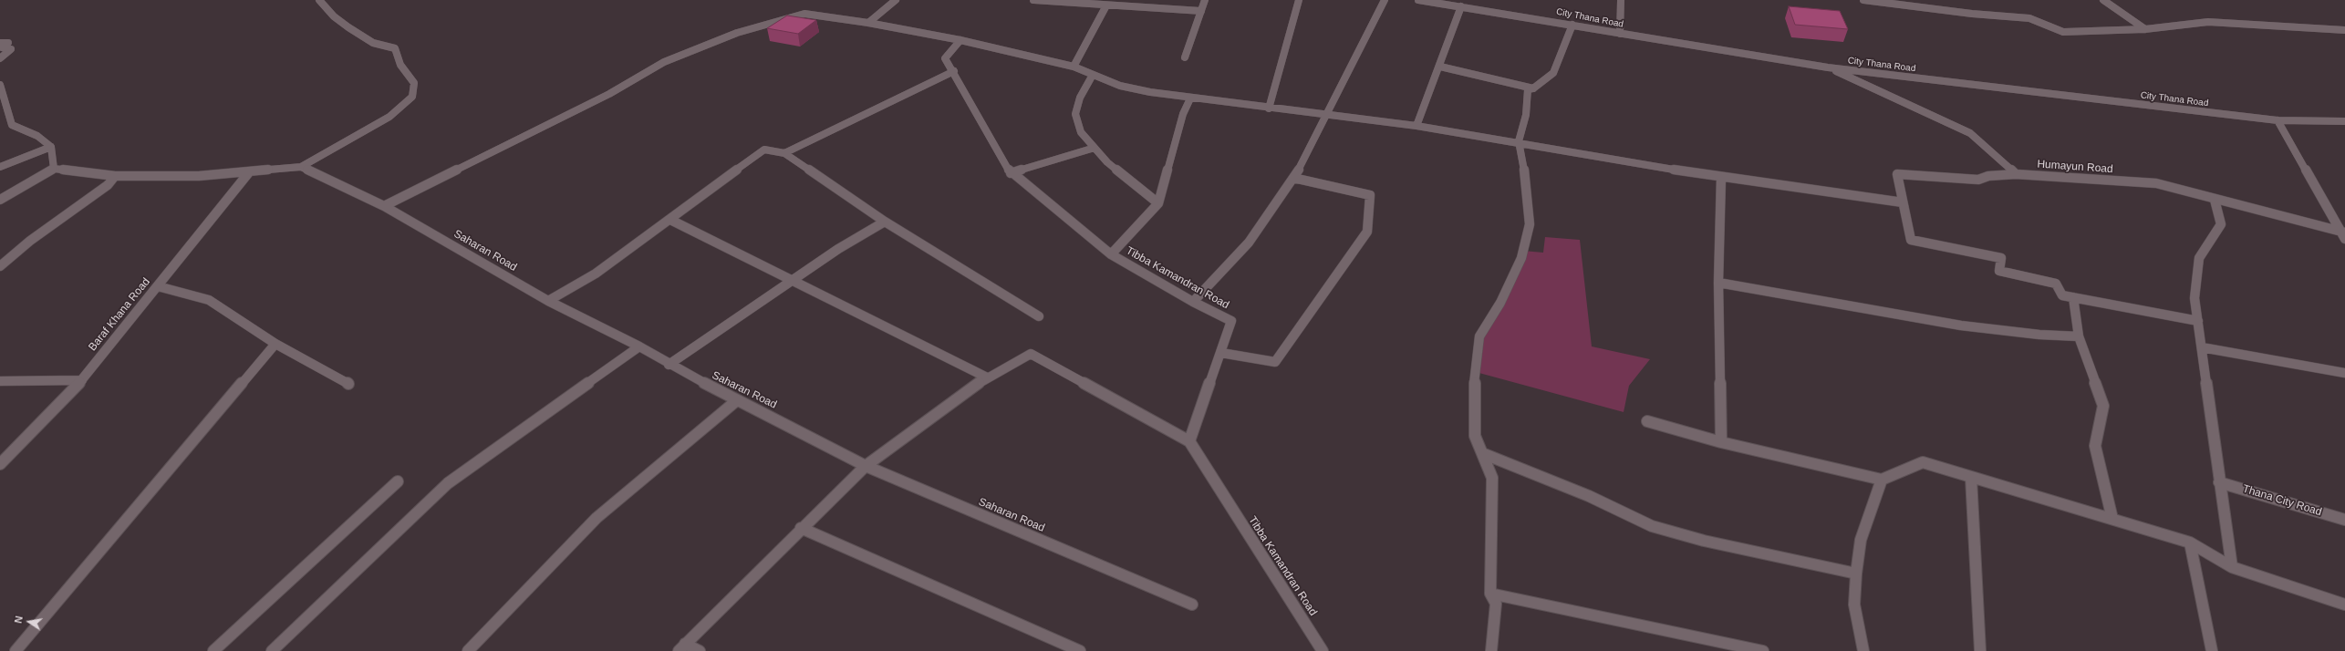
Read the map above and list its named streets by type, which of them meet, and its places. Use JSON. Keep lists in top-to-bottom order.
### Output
{
  "streets": {
    "street": [
      "City Thana Road",
      "Humayun Road",
      "Saharan Road",
      "Tibba Kamandran Road",
      "Baraf Khana Road",
      "Thana City Road"
    ]
  },
  "north": "left"
}
